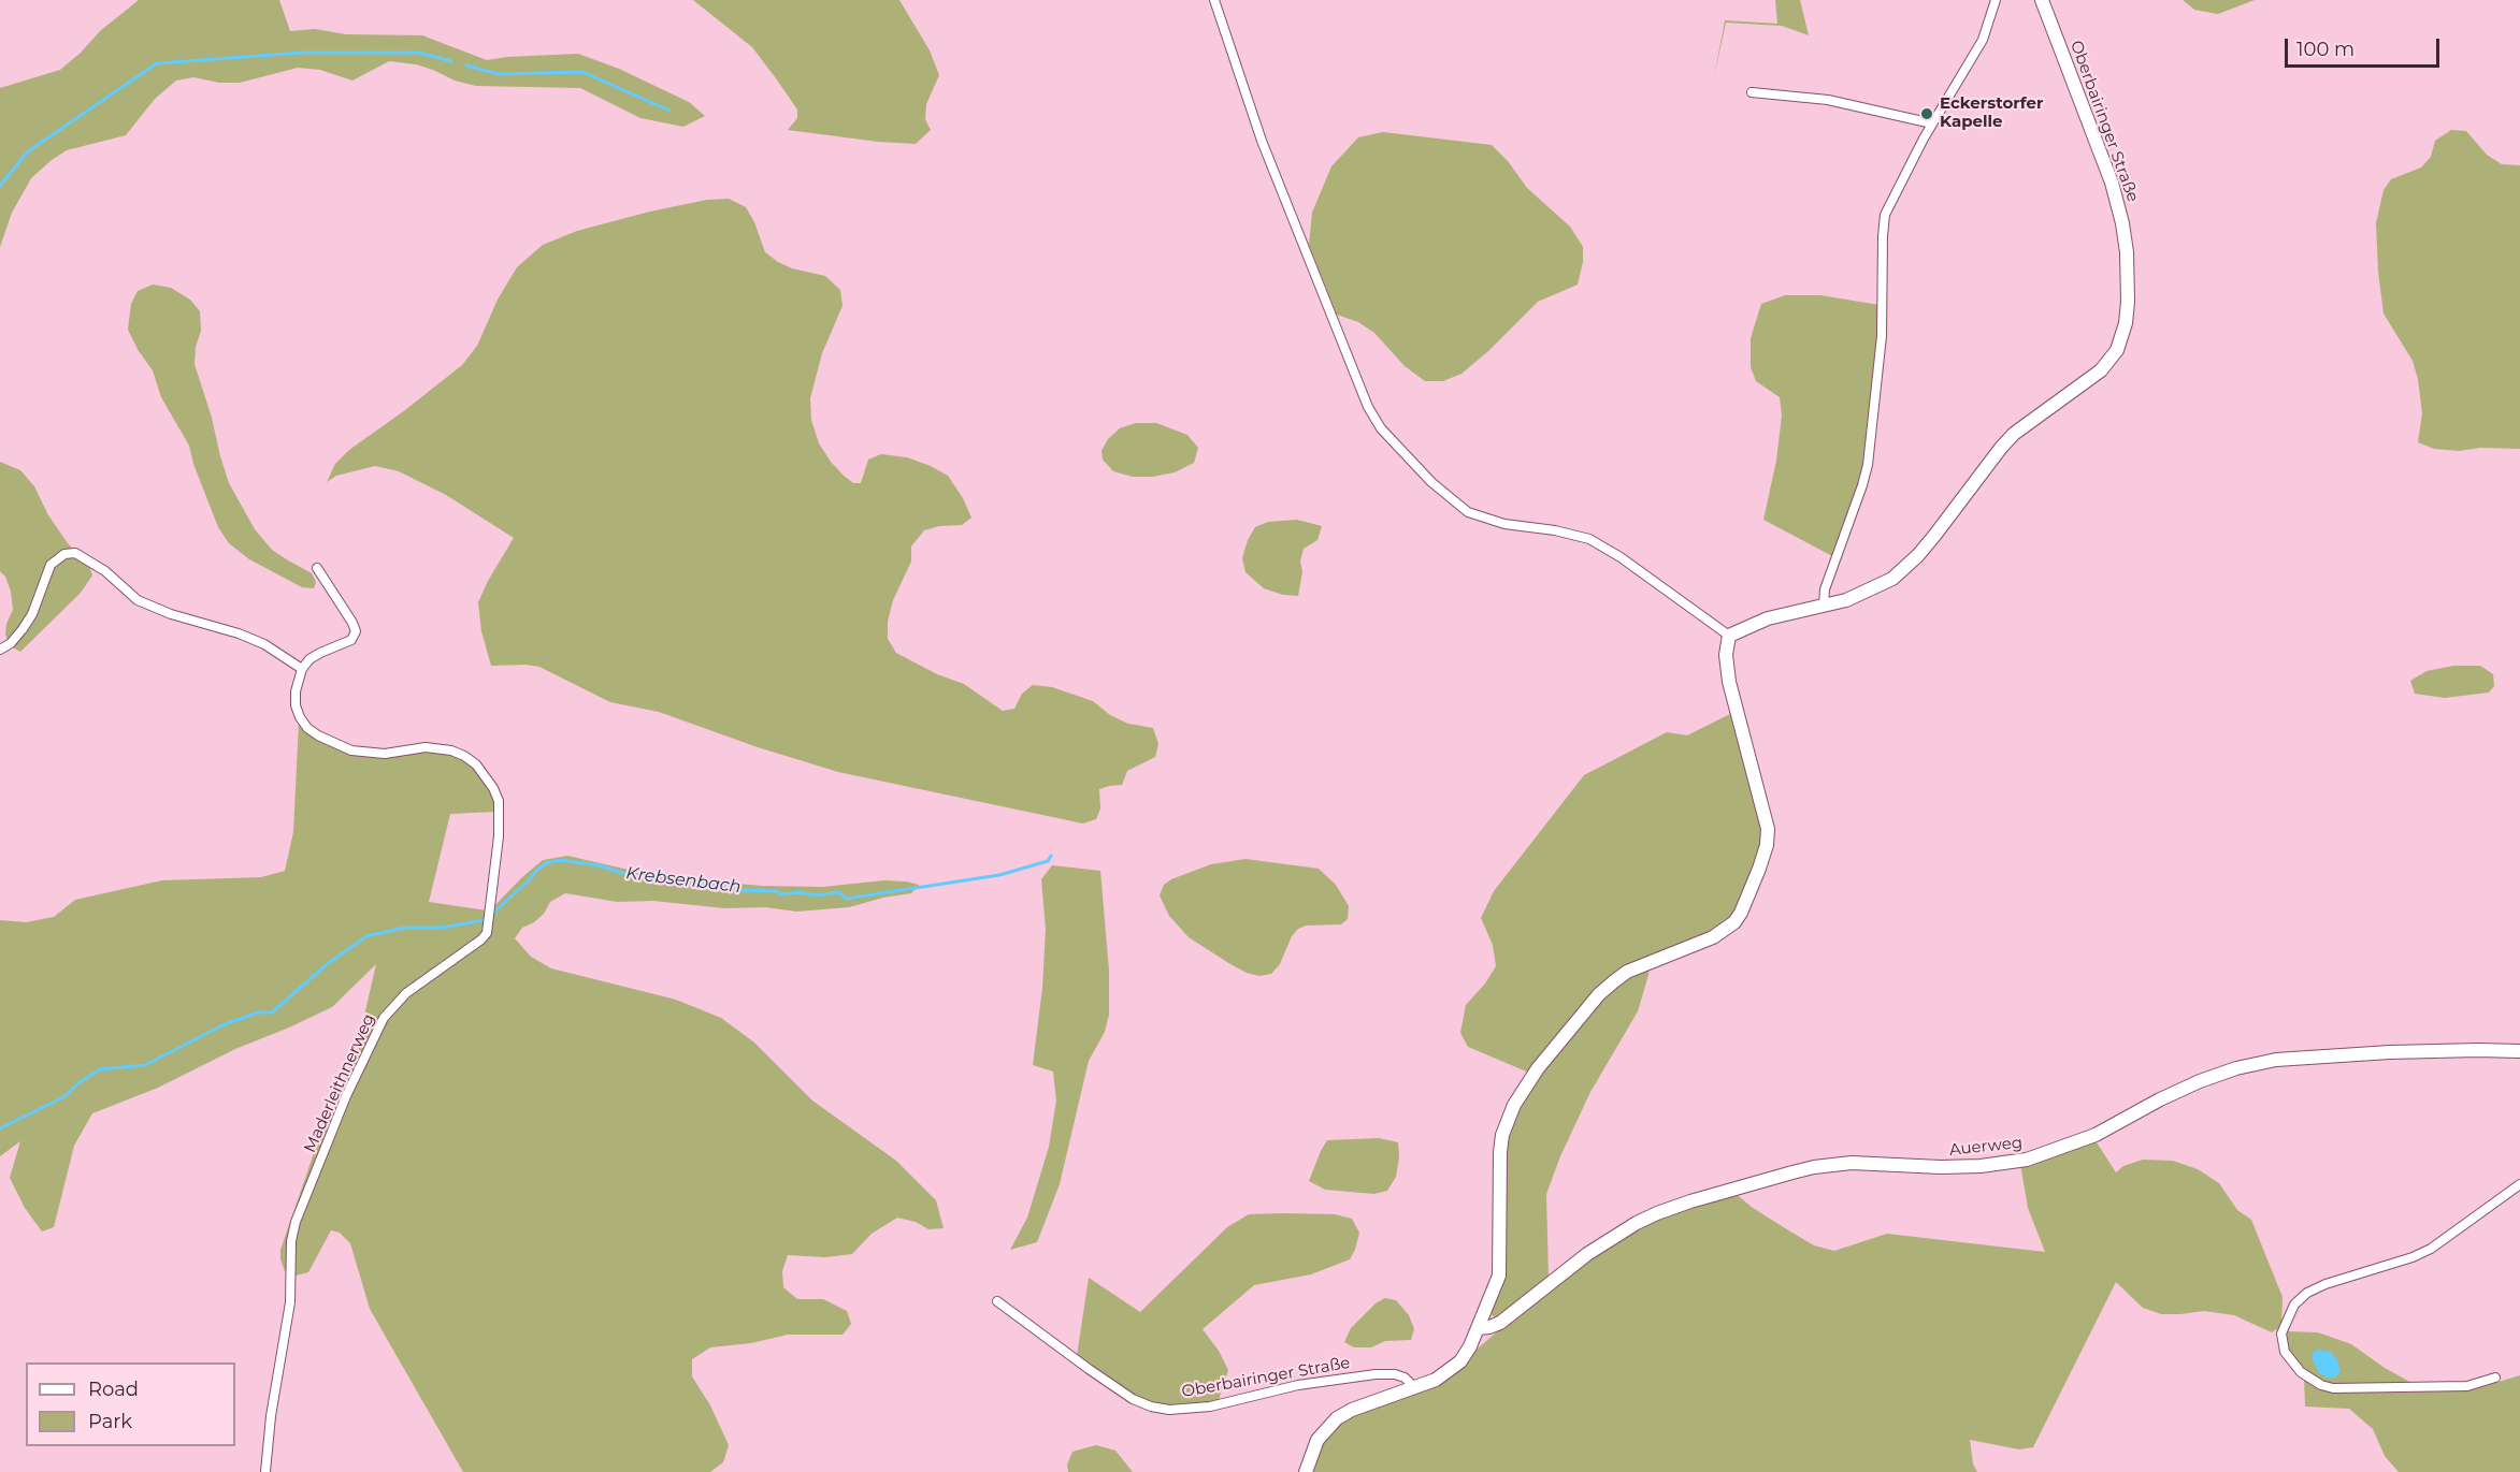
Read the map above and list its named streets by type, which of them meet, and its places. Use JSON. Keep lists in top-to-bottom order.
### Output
{
  "streets": {
    "street": ["Oberbairinger Straße", "Maderleithnerweg", "Auerweg"]
  },
  "water": ["Krebsenbach"],
  "places": ["Eckerstorfer Kapelle"],
  "legend": ["Road", "Park"],
  "scale_bar": "100 m"
}
